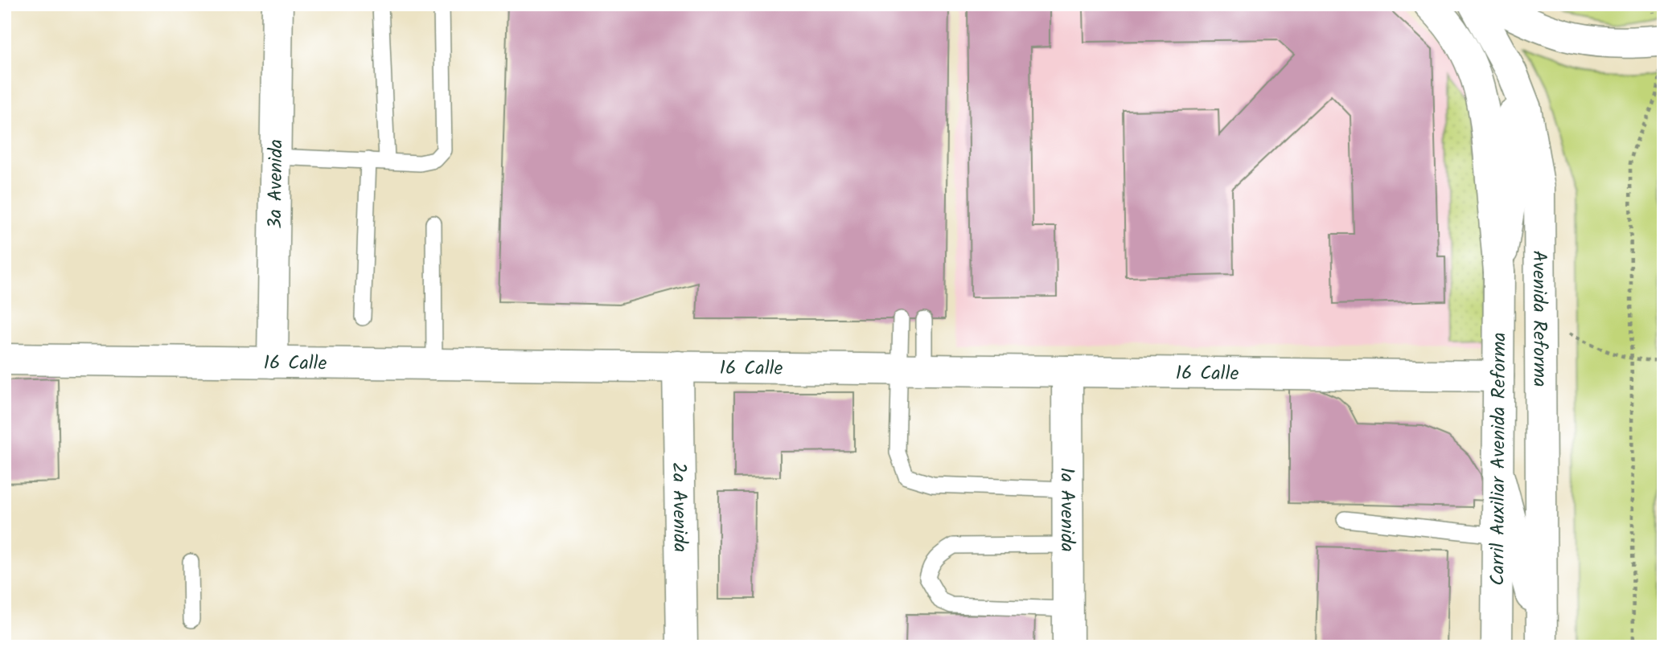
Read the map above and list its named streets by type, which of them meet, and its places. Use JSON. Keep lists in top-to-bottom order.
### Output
{
  "streets": {
    "main road": [
      "3a Avenida",
      "Avenida Reforma",
      "16 Calle",
      "Carril Auxiliar Avenida Reforma",
      "2a Avenida",
      "1a Avenida"
    ]
  },
  "crossings": [
    ["3a Avenida", "16 Calle"],
    ["16 Calle", "Carril Auxiliar Avenida Reforma"],
    ["16 Calle", "2a Avenida"],
    ["16 Calle", "1a Avenida"]
  ]
}
